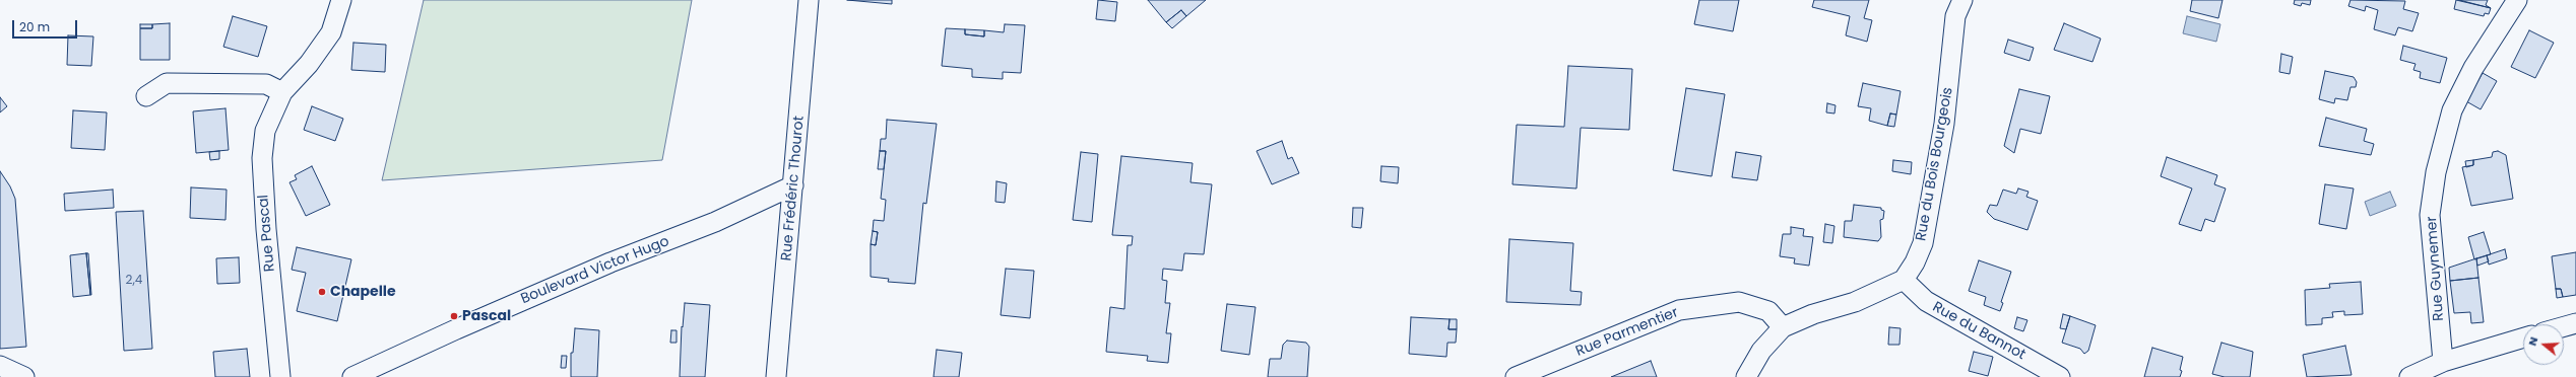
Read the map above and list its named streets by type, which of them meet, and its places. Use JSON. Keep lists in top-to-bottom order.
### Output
{
  "streets": {
    "street": [
      "Rue du Bois Bourgeois",
      "Rue Frédéric Thourot",
      "Rue Pascal",
      "Rue Guynemer",
      "Boulevard Victor Hugo",
      "Rue du Bannot",
      "Rue Parmentier"
    ]
  },
  "crossings": [
    ["Rue du Bois Bourgeois", "Rue du Bannot"],
    ["Rue Frédéric Thourot", "Boulevard Victor Hugo"]
  ],
  "places": ["Chapelle", "Pascal"],
  "house_numbers": ["2,4"],
  "scale_bar": "20 m",
  "north": "left"
}
